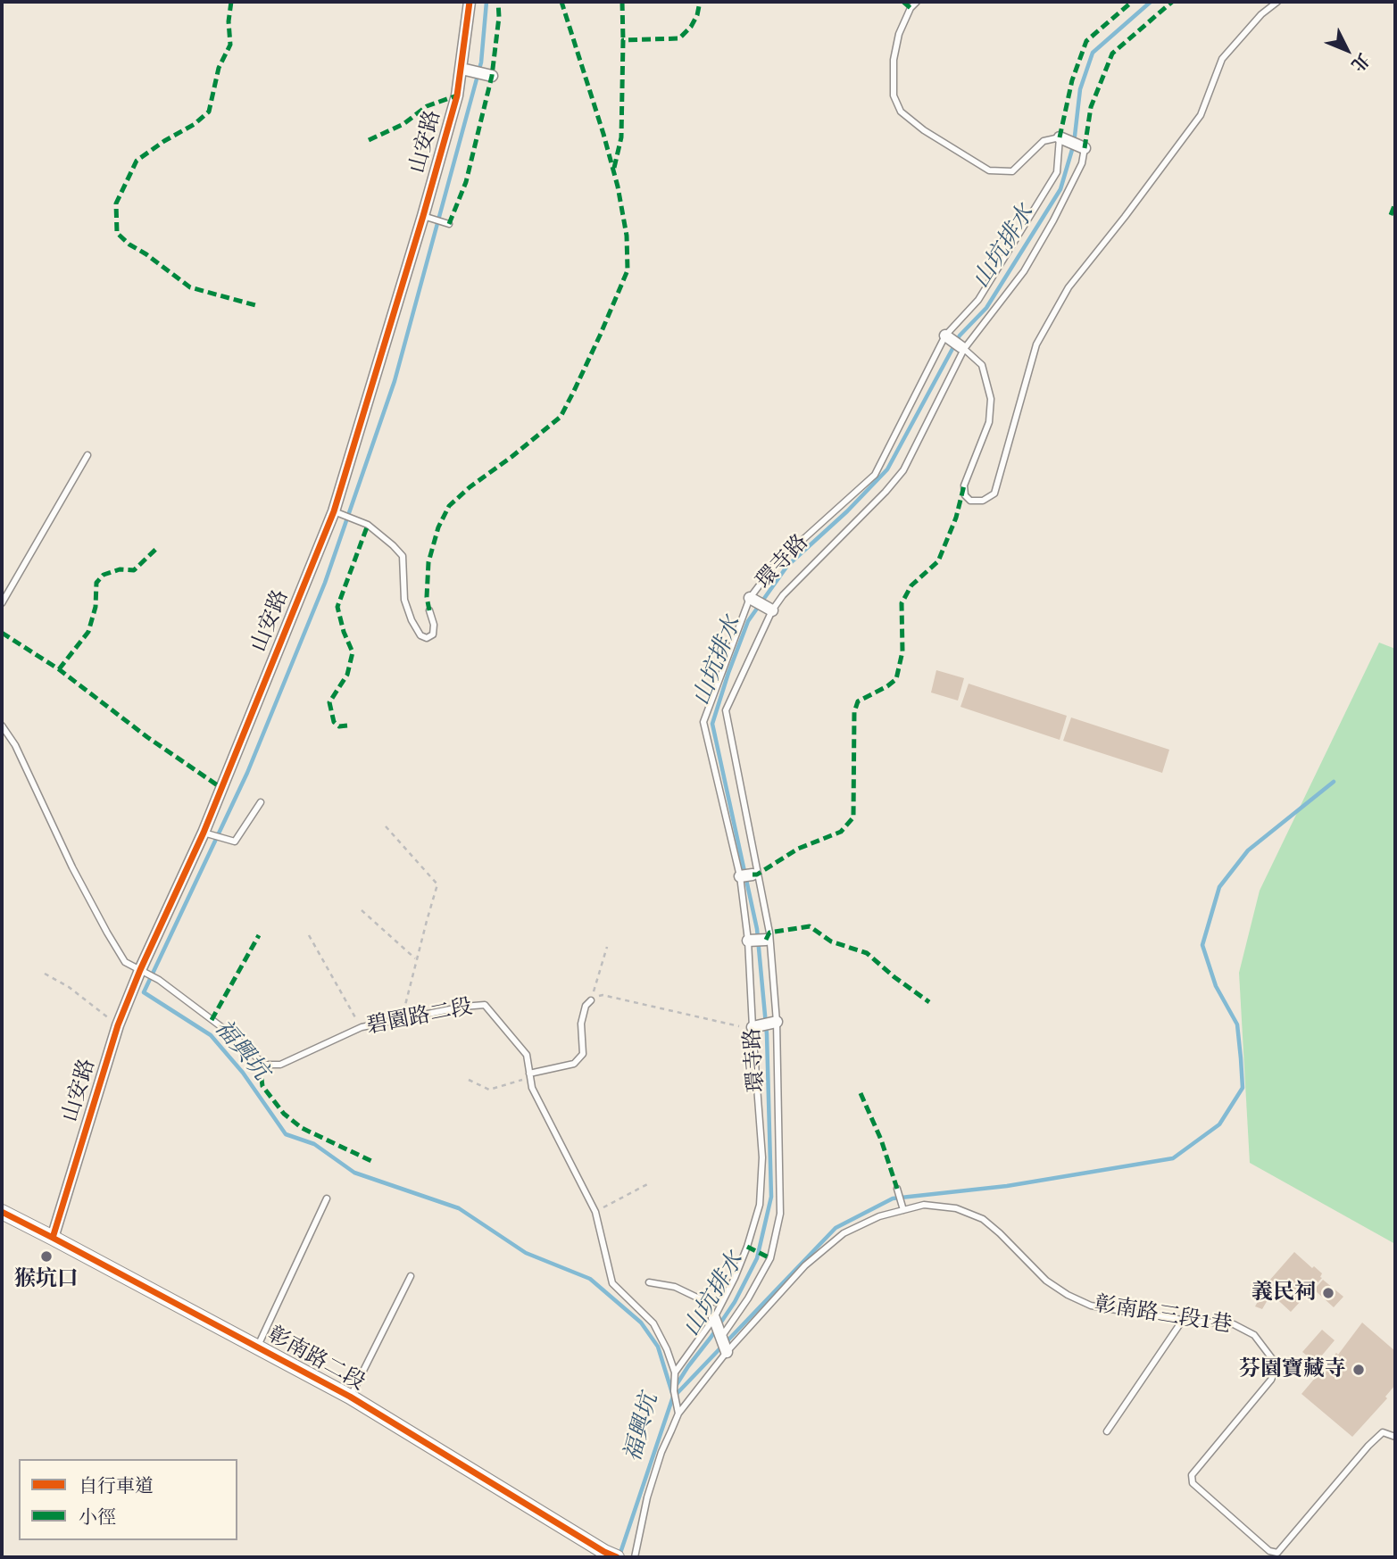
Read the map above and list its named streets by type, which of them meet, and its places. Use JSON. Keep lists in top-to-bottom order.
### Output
{
  "streets": {
    "street": ["山安路", "彰南路二段"],
    "lane": ["環寺路", "碧園路二段", "彰南路三段1巷"]
  },
  "crossings": [
    ["山安路", "碧園路二段"],
    ["山安路", "彰南路二段"],
    ["環寺路", "碧園路二段"],
    ["碧園路二段", "彰南路三段1巷"]
  ],
  "water": ["山坑排水", "福興坑"],
  "places": ["猴坑口", "義民祠", "芬園寶藏寺"],
  "legend": ["自行車道", "小徑"],
  "north": "bottom right"
}
